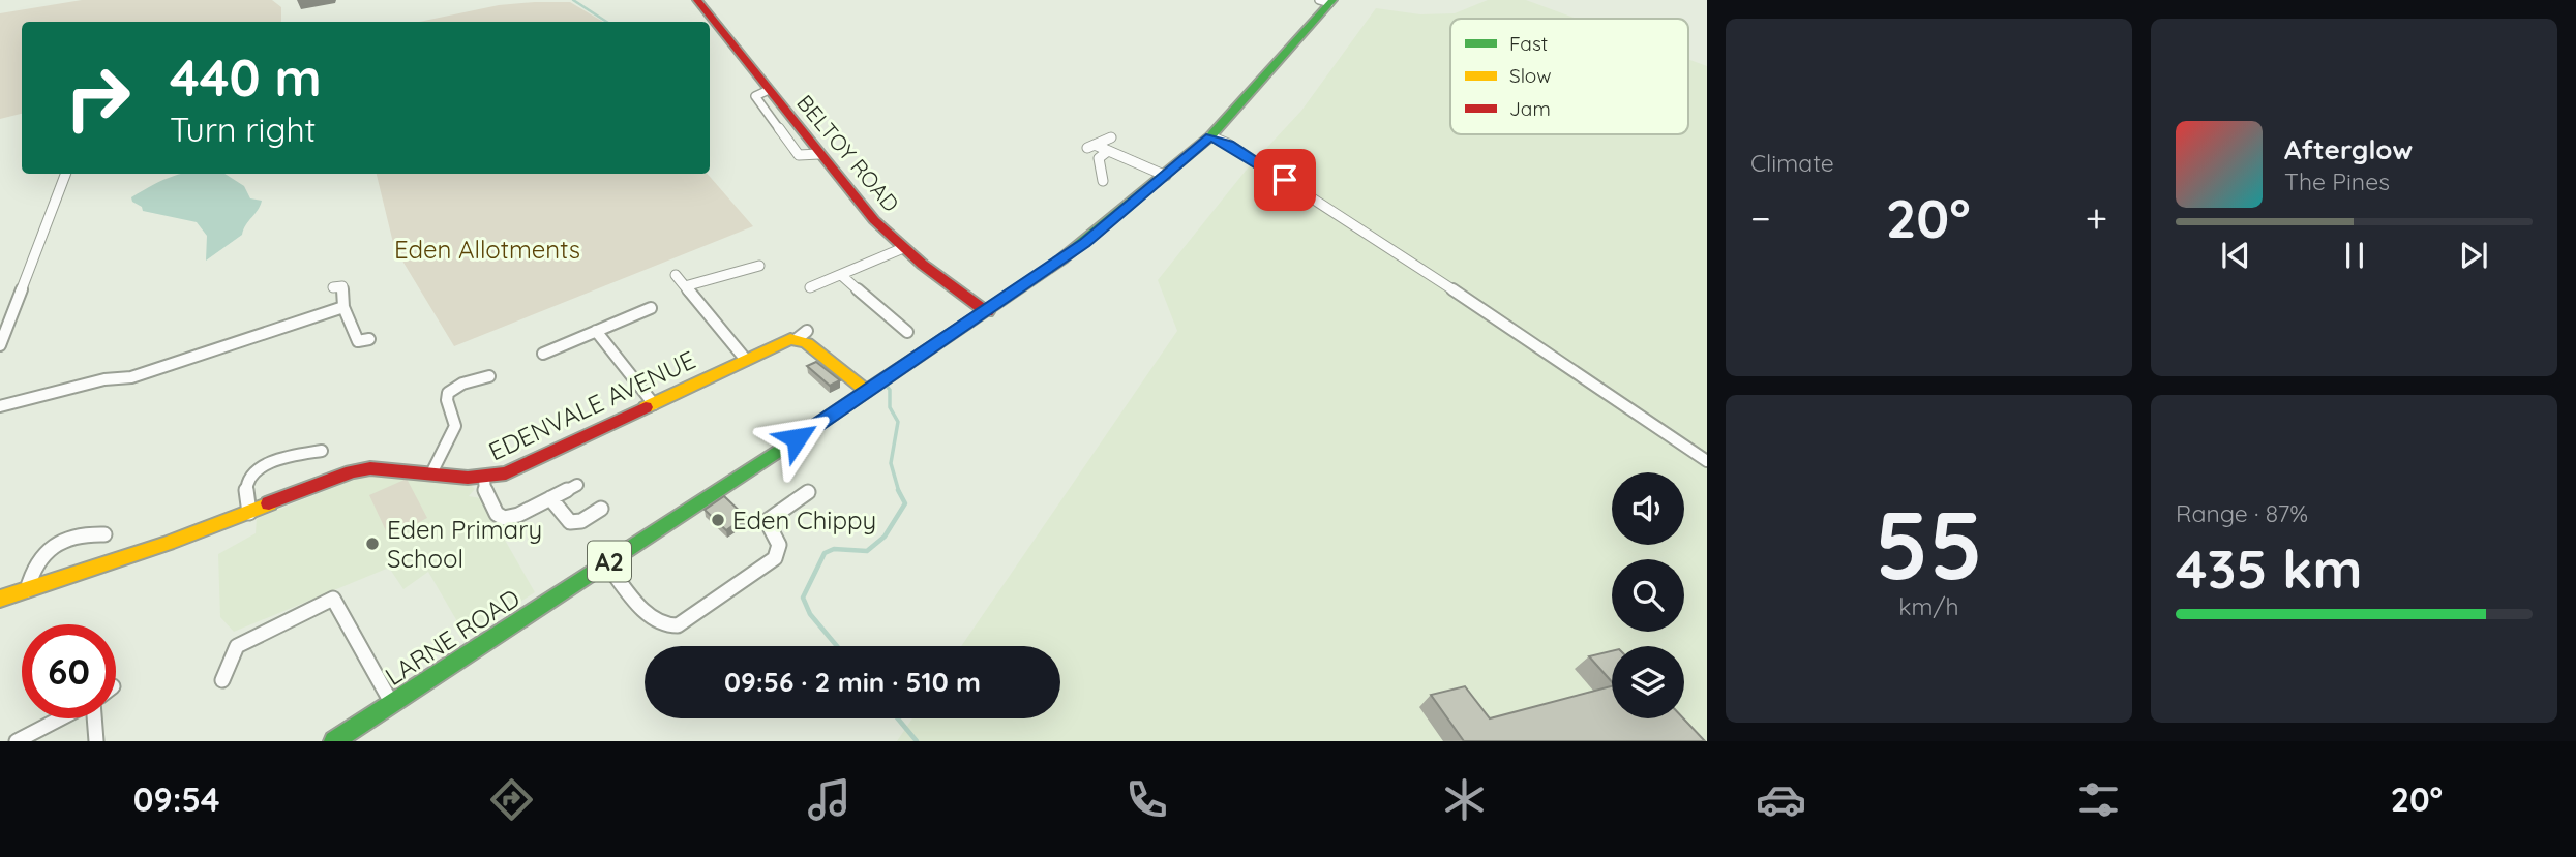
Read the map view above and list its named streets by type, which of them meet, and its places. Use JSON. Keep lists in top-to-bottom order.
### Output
{
  "streets": {
    "main road": [
      "BELTOY ROAD",
      "EDENVALE AVENUE",
      "A2",
      "LARNE ROAD"
    ]
  },
  "crossings": [
    ["BELTOY ROAD", "LARNE ROAD"],
    ["EDENVALE AVENUE", "LARNE ROAD"]
  ],
  "parks": ["Eden Allotments"],
  "places": ["Eden Chippy", "Eden Primary School"],
  "legend": ["Fast", "Slow", "Jam"],
  "page": {
    "tile": [
      "Climate",
      ["55", "km/h"],
      ["Range · 87%", "435 km"]
    ],
    "turn": ["440 m", "Turn right"],
    "song": ["Afterglow", "The Pines"],
    "heat": ["−", "20°", "+"],
    "limit": "60",
    "trip": "09:56 · 2 min · 510 m",
    "tabs": ["09:54", "20°"]
  }
}
